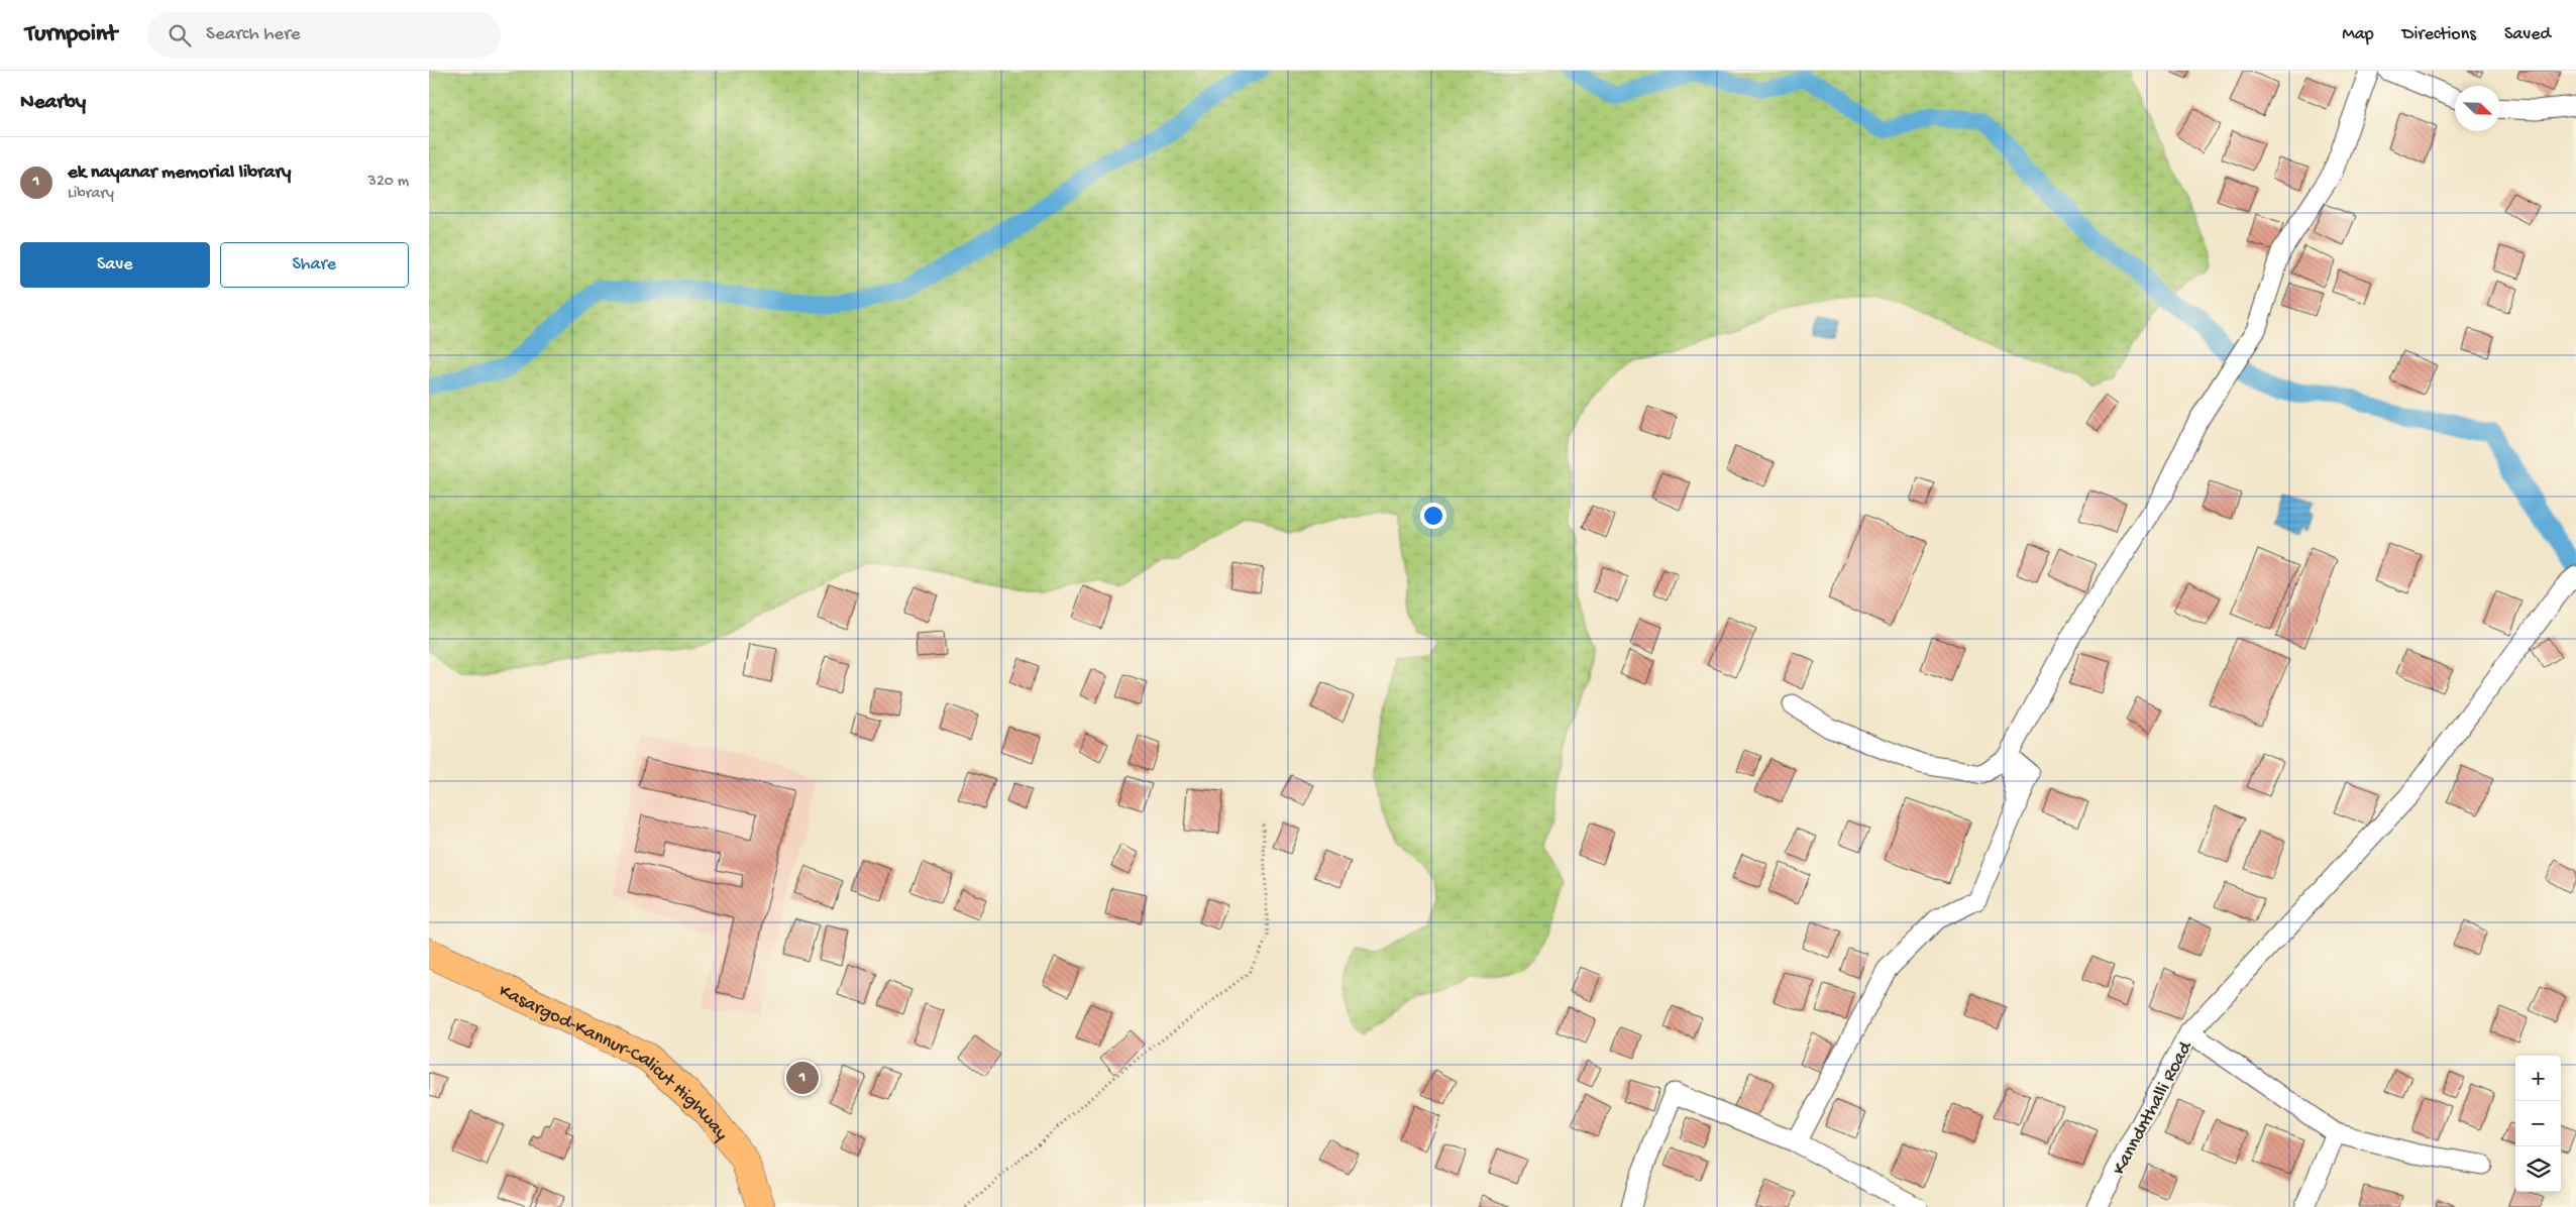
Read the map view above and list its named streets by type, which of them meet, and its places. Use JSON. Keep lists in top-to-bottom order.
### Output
{
  "streets": {
    "highway": ["Kasargod-Kannur-Calicut Highway"],
    "street": ["Kanndnthalli Road"]
  },
  "north": "bottom right",
  "page": {
    "header": "Turnpoint",
    "search": "Search here",
    "nav": ["Map", "Directions", "Saved"],
    "heading": "Nearby",
    "list": [
      {
        "mark": "1",
        "name": "ek nayanar memorial library",
        "note": "Library",
        "value": "320 m"
      }
    ],
    "buttons": ["Save", "Share"],
    "map_buttons": ["+", "−"],
    "pins": "1"
  }
}
